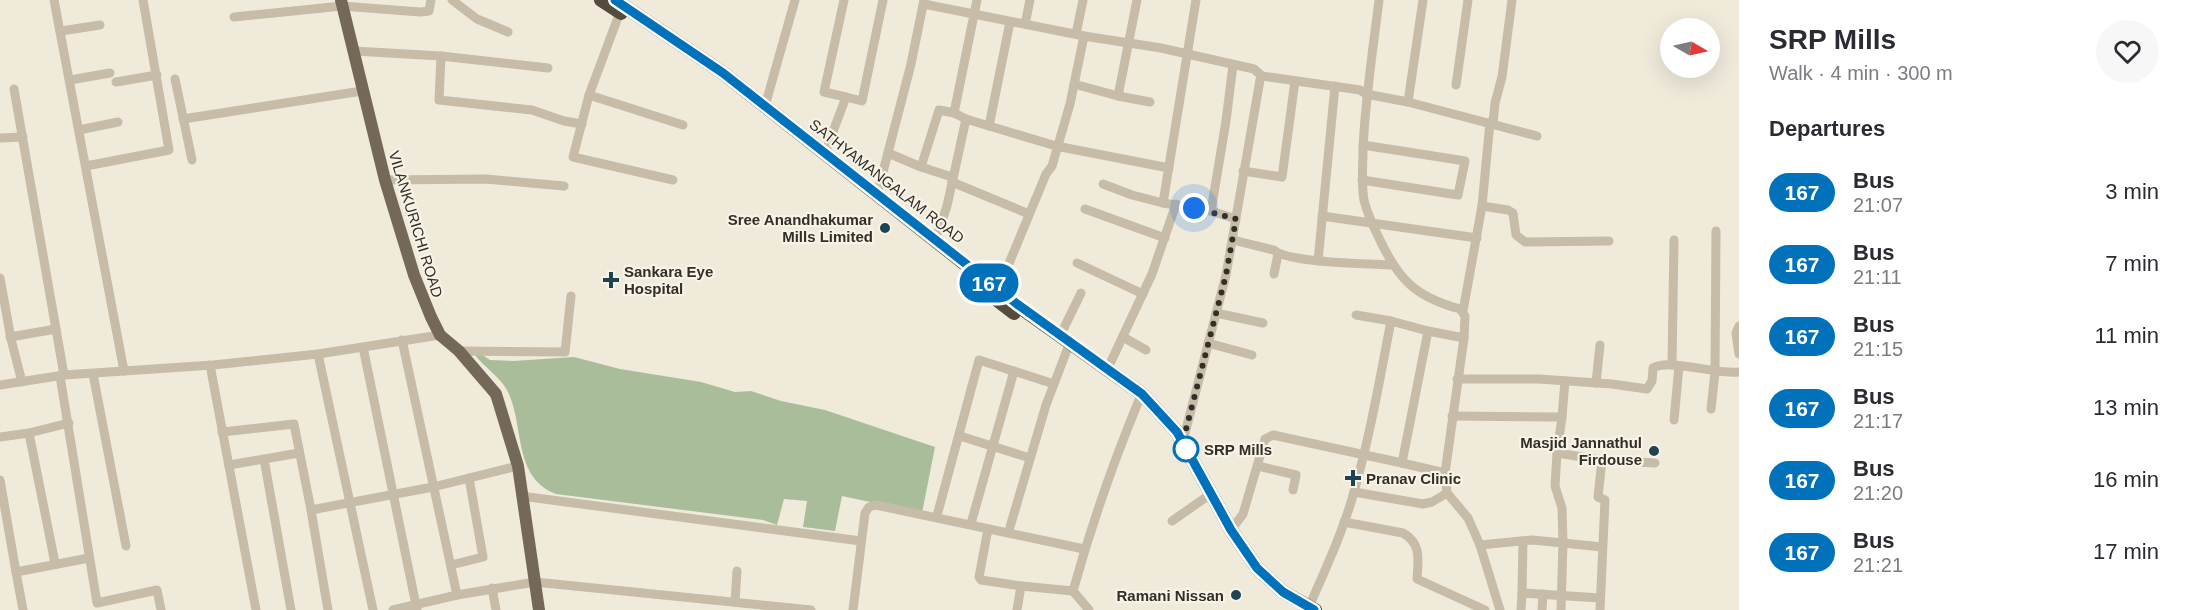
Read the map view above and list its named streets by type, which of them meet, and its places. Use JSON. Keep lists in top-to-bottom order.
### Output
{
  "streets": {
    "highway": ["SATHYAMANGALAM ROAD"],
    "main road": ["VILANKURICHI ROAD"]
  },
  "places": {
    "other": [
      "Sree Anandhakumar Mills Limited",
      "SRP Mills",
      "Masjid Jannathul Firdouse",
      "Ramani Nissan"
    ],
    "health": ["Sankara Eye Hospital", "Pranav Clinic"]
  },
  "lines": ["bus line 167"],
  "north": "right",
  "page": {
    "on_map": "167",
    "heading": [
      ["SRP Mills", "Walk · 4 min · 300 m"],
      "Departures"
    ],
    "list": [
      {
        "mark": "167",
        "name": "Bus",
        "note": "21:07",
        "value": "3 min"
      },
      {
        "mark": "167",
        "name": "Bus",
        "note": "21:11",
        "value": "7 min"
      },
      {
        "mark": "167",
        "name": "Bus",
        "note": "21:15",
        "value": "11 min"
      },
      {
        "mark": "167",
        "name": "Bus",
        "note": "21:17",
        "value": "13 min"
      },
      {
        "mark": "167",
        "name": "Bus",
        "note": "21:20",
        "value": "16 min"
      },
      {
        "mark": "167",
        "name": "Bus",
        "note": "21:21",
        "value": "17 min"
      }
    ]
  }
}
